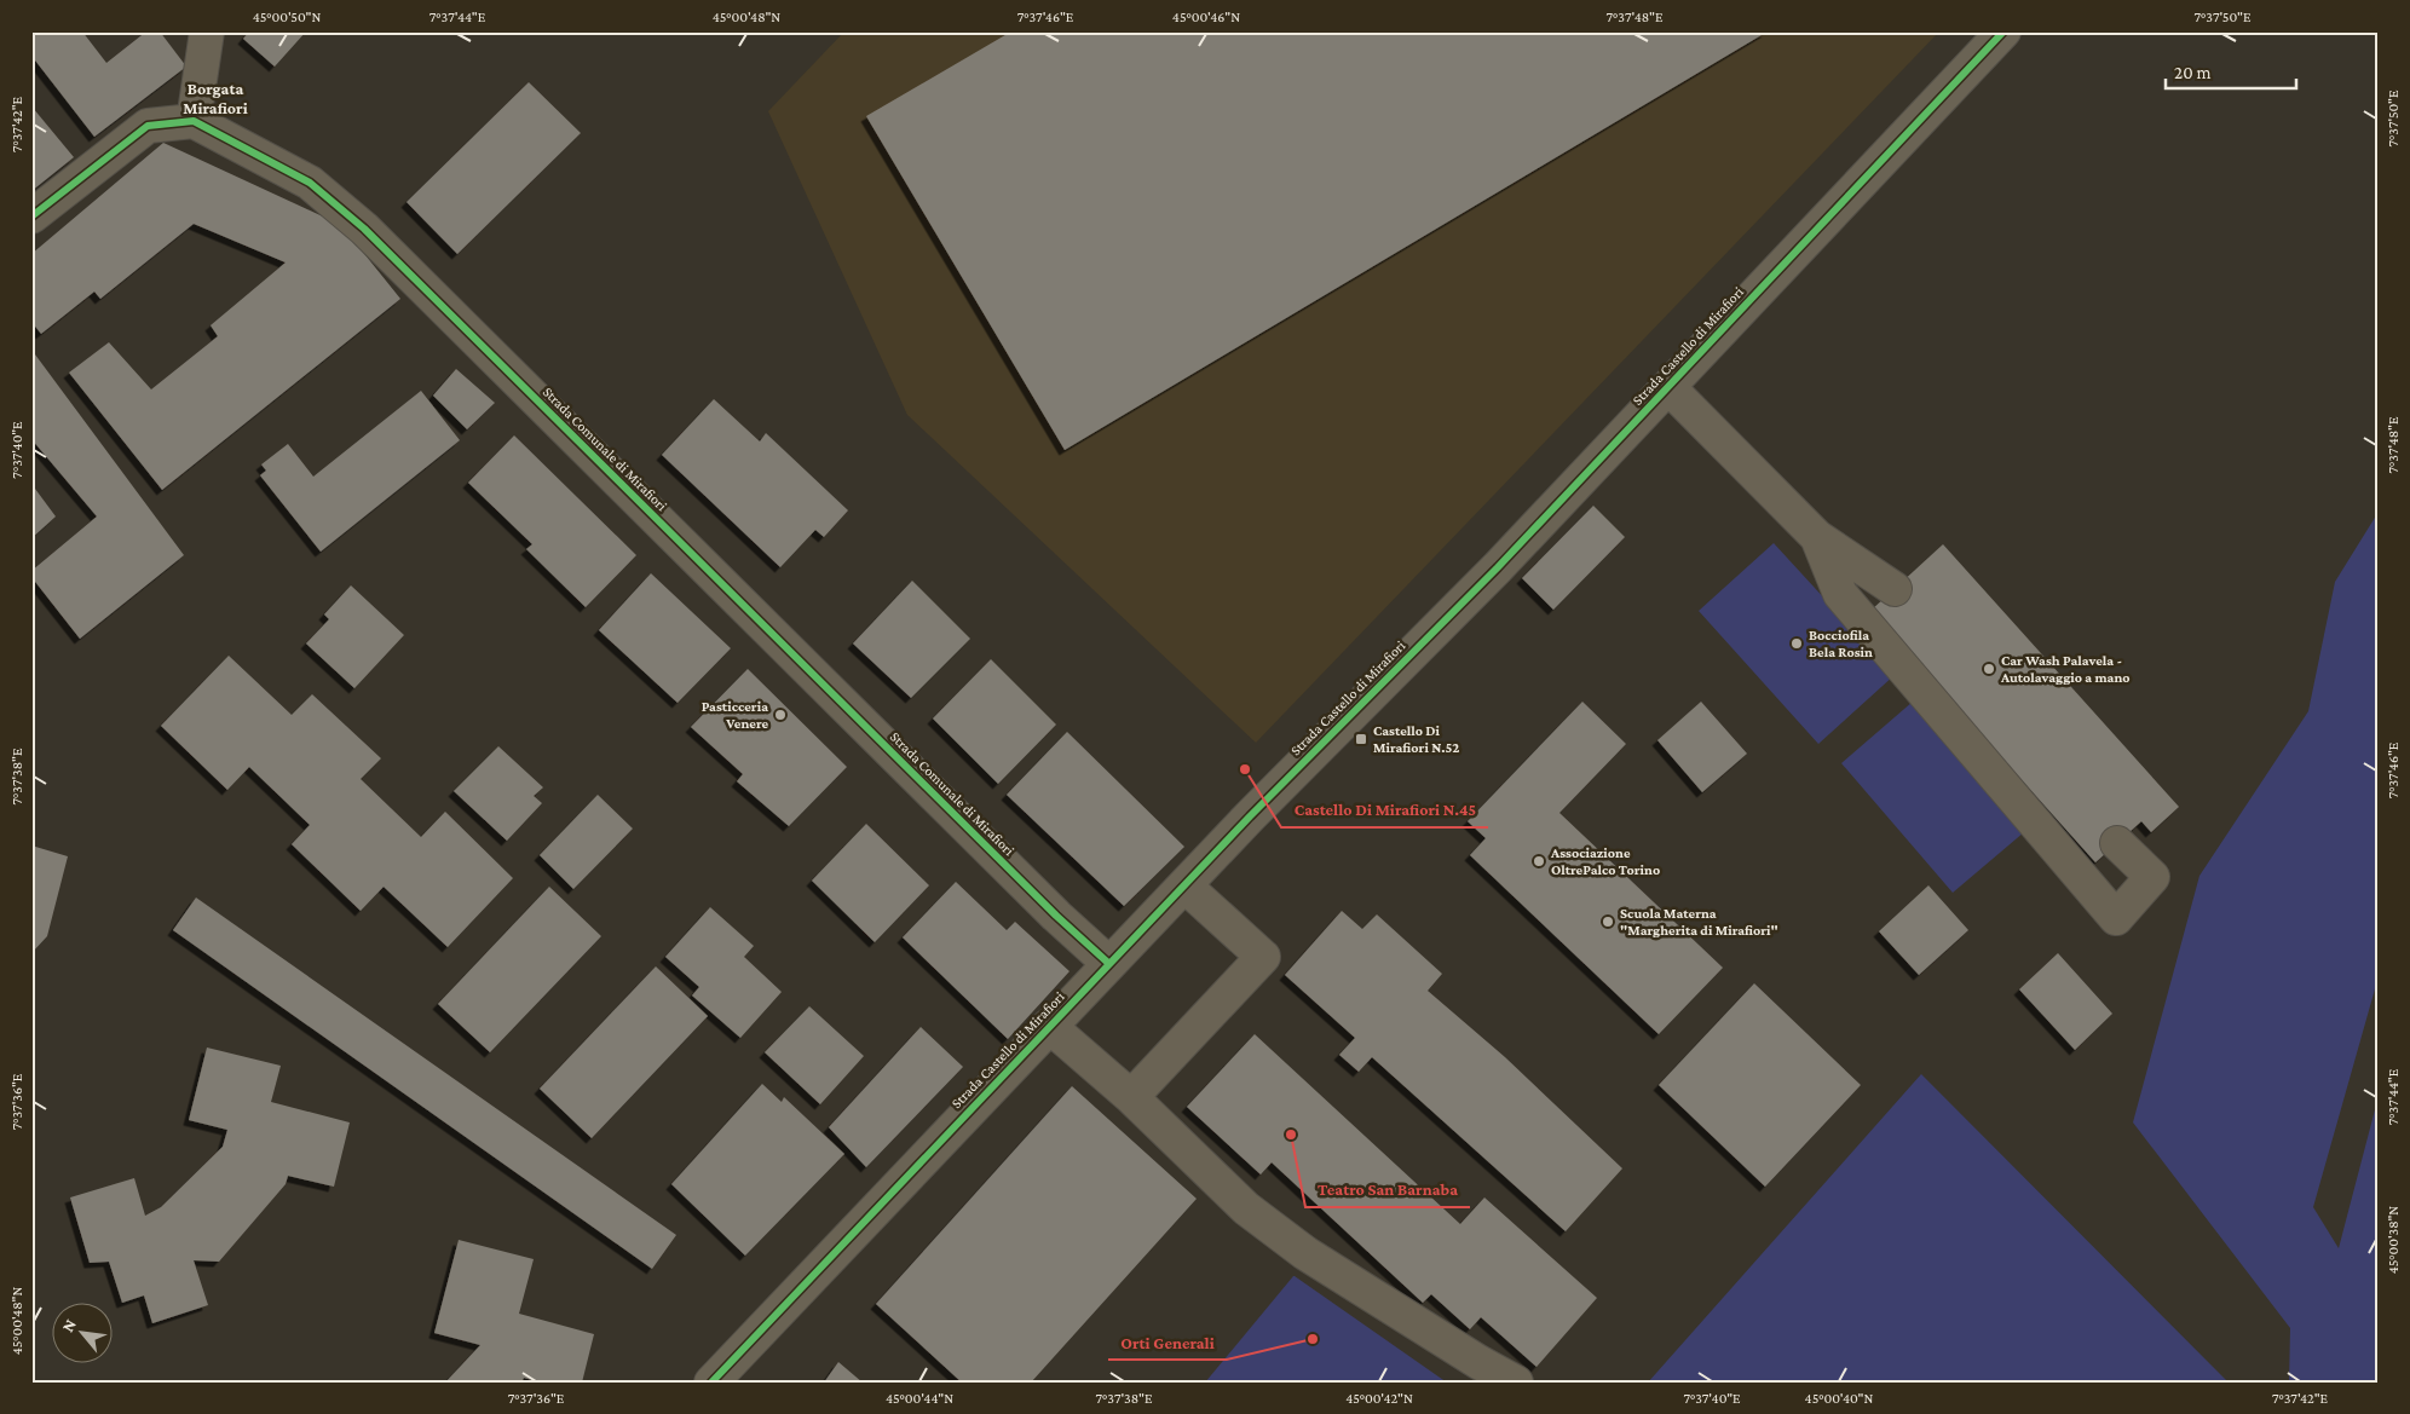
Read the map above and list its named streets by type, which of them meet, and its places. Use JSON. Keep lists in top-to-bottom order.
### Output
{
  "streets": {
    "street": ["Strada Castello di Mirafiori", "Strada Comunale di Mirafiori"]
  },
  "crossings": [
    ["Strada Castello di Mirafiori", "Strada Comunale di Mirafiori"]
  ],
  "districts": ["Borgata Mirafiori"],
  "places": {
    "other": [
      "Bocciofila Bela Rosin",
      "Car Wash Palavela - Autolavaggio a mano",
      "Pasticceria Venere",
      "Castello Di Mirafiori N.45",
      "Associazione OltrePalco Torino",
      "Scuola Materna \"Margherita di Mirafiori\"",
      "Teatro San Barnaba",
      "Orti Generali"
    ],
    "transit": ["Castello Di Mirafiori N.52"]
  },
  "scale_bar": "20 m",
  "north": "top left",
  "coordinates": [
    "45°00'50\"N",
    "7°37'44\"E",
    "45°00'48\"N",
    "7°37'46\"E",
    "45°00'46\"N",
    "7°37'48\"E",
    "7°37'50\"E",
    "7°37'42\"E",
    "7°37'40\"E",
    "7°37'38\"E",
    "7°37'36\"E",
    "45°00'38\"N",
    "45°00'44\"N",
    "45°00'42\"N",
    "45°00'40\"N"
  ]
}
